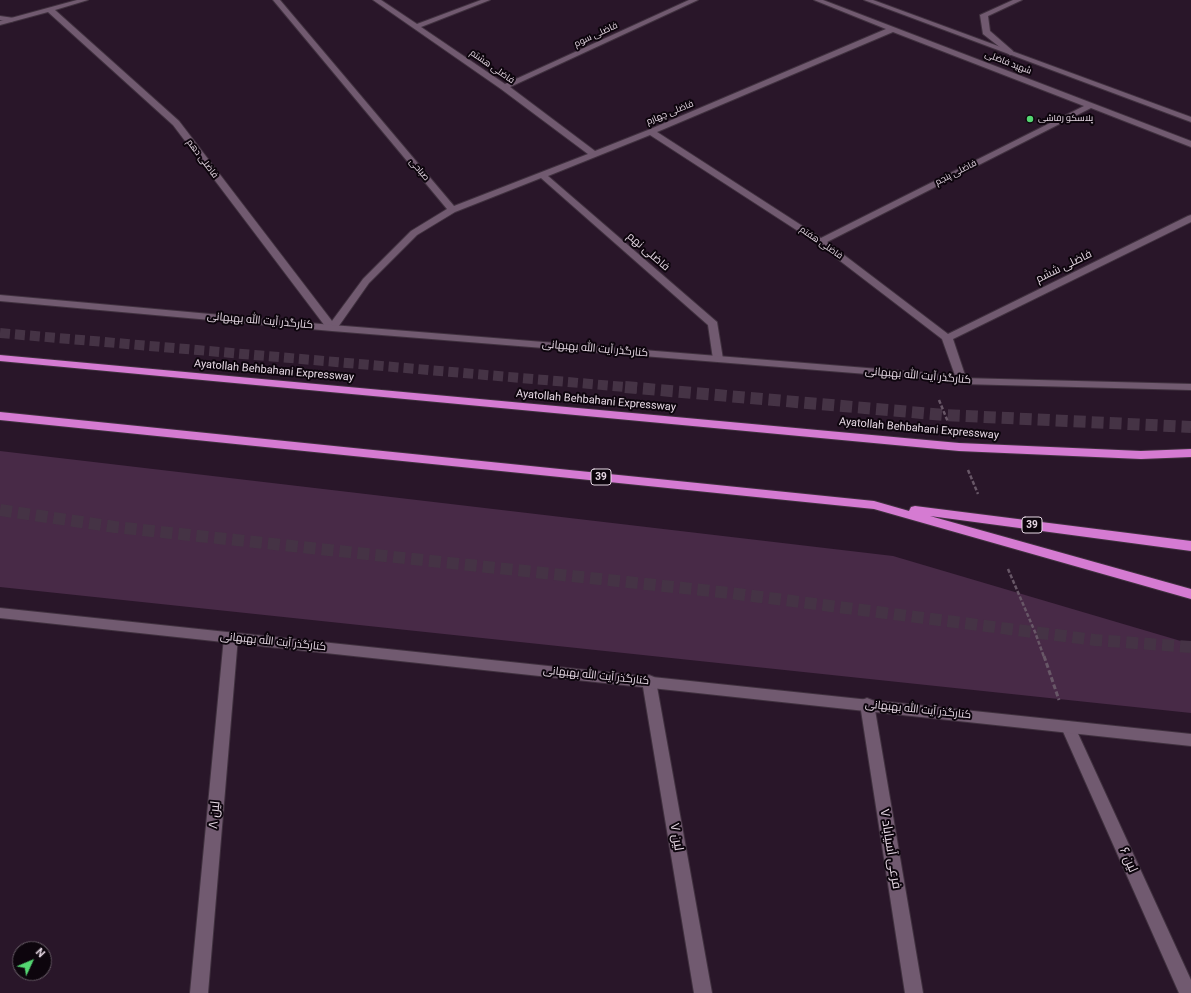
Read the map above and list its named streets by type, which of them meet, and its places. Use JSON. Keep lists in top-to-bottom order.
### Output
{
  "streets": {
    "highway": ["Ayatollah Behbahani Expressway", "39"],
    "street": [
      "فاضلی سوم",
      "شهید فاضلی",
      "فاضلی هشتم",
      "فاضلی چهارم",
      "فاضلی دهم",
      "صباحی",
      "فاضلی پنجم",
      "فاضلی هفتم",
      "فاضلی نهم",
      "فاضلی ششم",
      "کنارگذر آیت الله بهبهانی",
      "لین ۸",
      "لین ۷",
      "۷ فرعی آسیاباد",
      "لین ۶"
    ]
  },
  "crossings": [
    ["فاضلی سوم", "فاضلی هشتم"],
    ["شهید فاضلی", "فاضلی چهارم"],
    ["شهید فاضلی", "فاضلی پنجم"],
    ["فاضلی هشتم", "فاضلی چهارم"],
    ["فاضلی چهارم", "صباحی"],
    ["فاضلی چهارم", "فاضلی هفتم"],
    ["فاضلی چهارم", "فاضلی نهم"],
    ["فاضلی دهم", "کنارگذر آیت الله بهبهانی"],
    ["فاضلی پنجم", "فاضلی هفتم"],
    ["فاضلی هفتم", "فاضلی ششم"],
    ["فاضلی نهم", "کنارگذر آیت الله بهبهانی"],
    ["کنارگذر آیت الله بهبهانی", "لین ۸"],
    ["کنارگذر آیت الله بهبهانی", "لین ۷"],
    ["کنارگذر آیت الله بهبهانی", "۷ فرعی آسیاباد"],
    ["کنارگذر آیت الله بهبهانی", "لین ۶"]
  ],
  "places": ["پلاسکو رفاشی"],
  "north": "top right"
}
